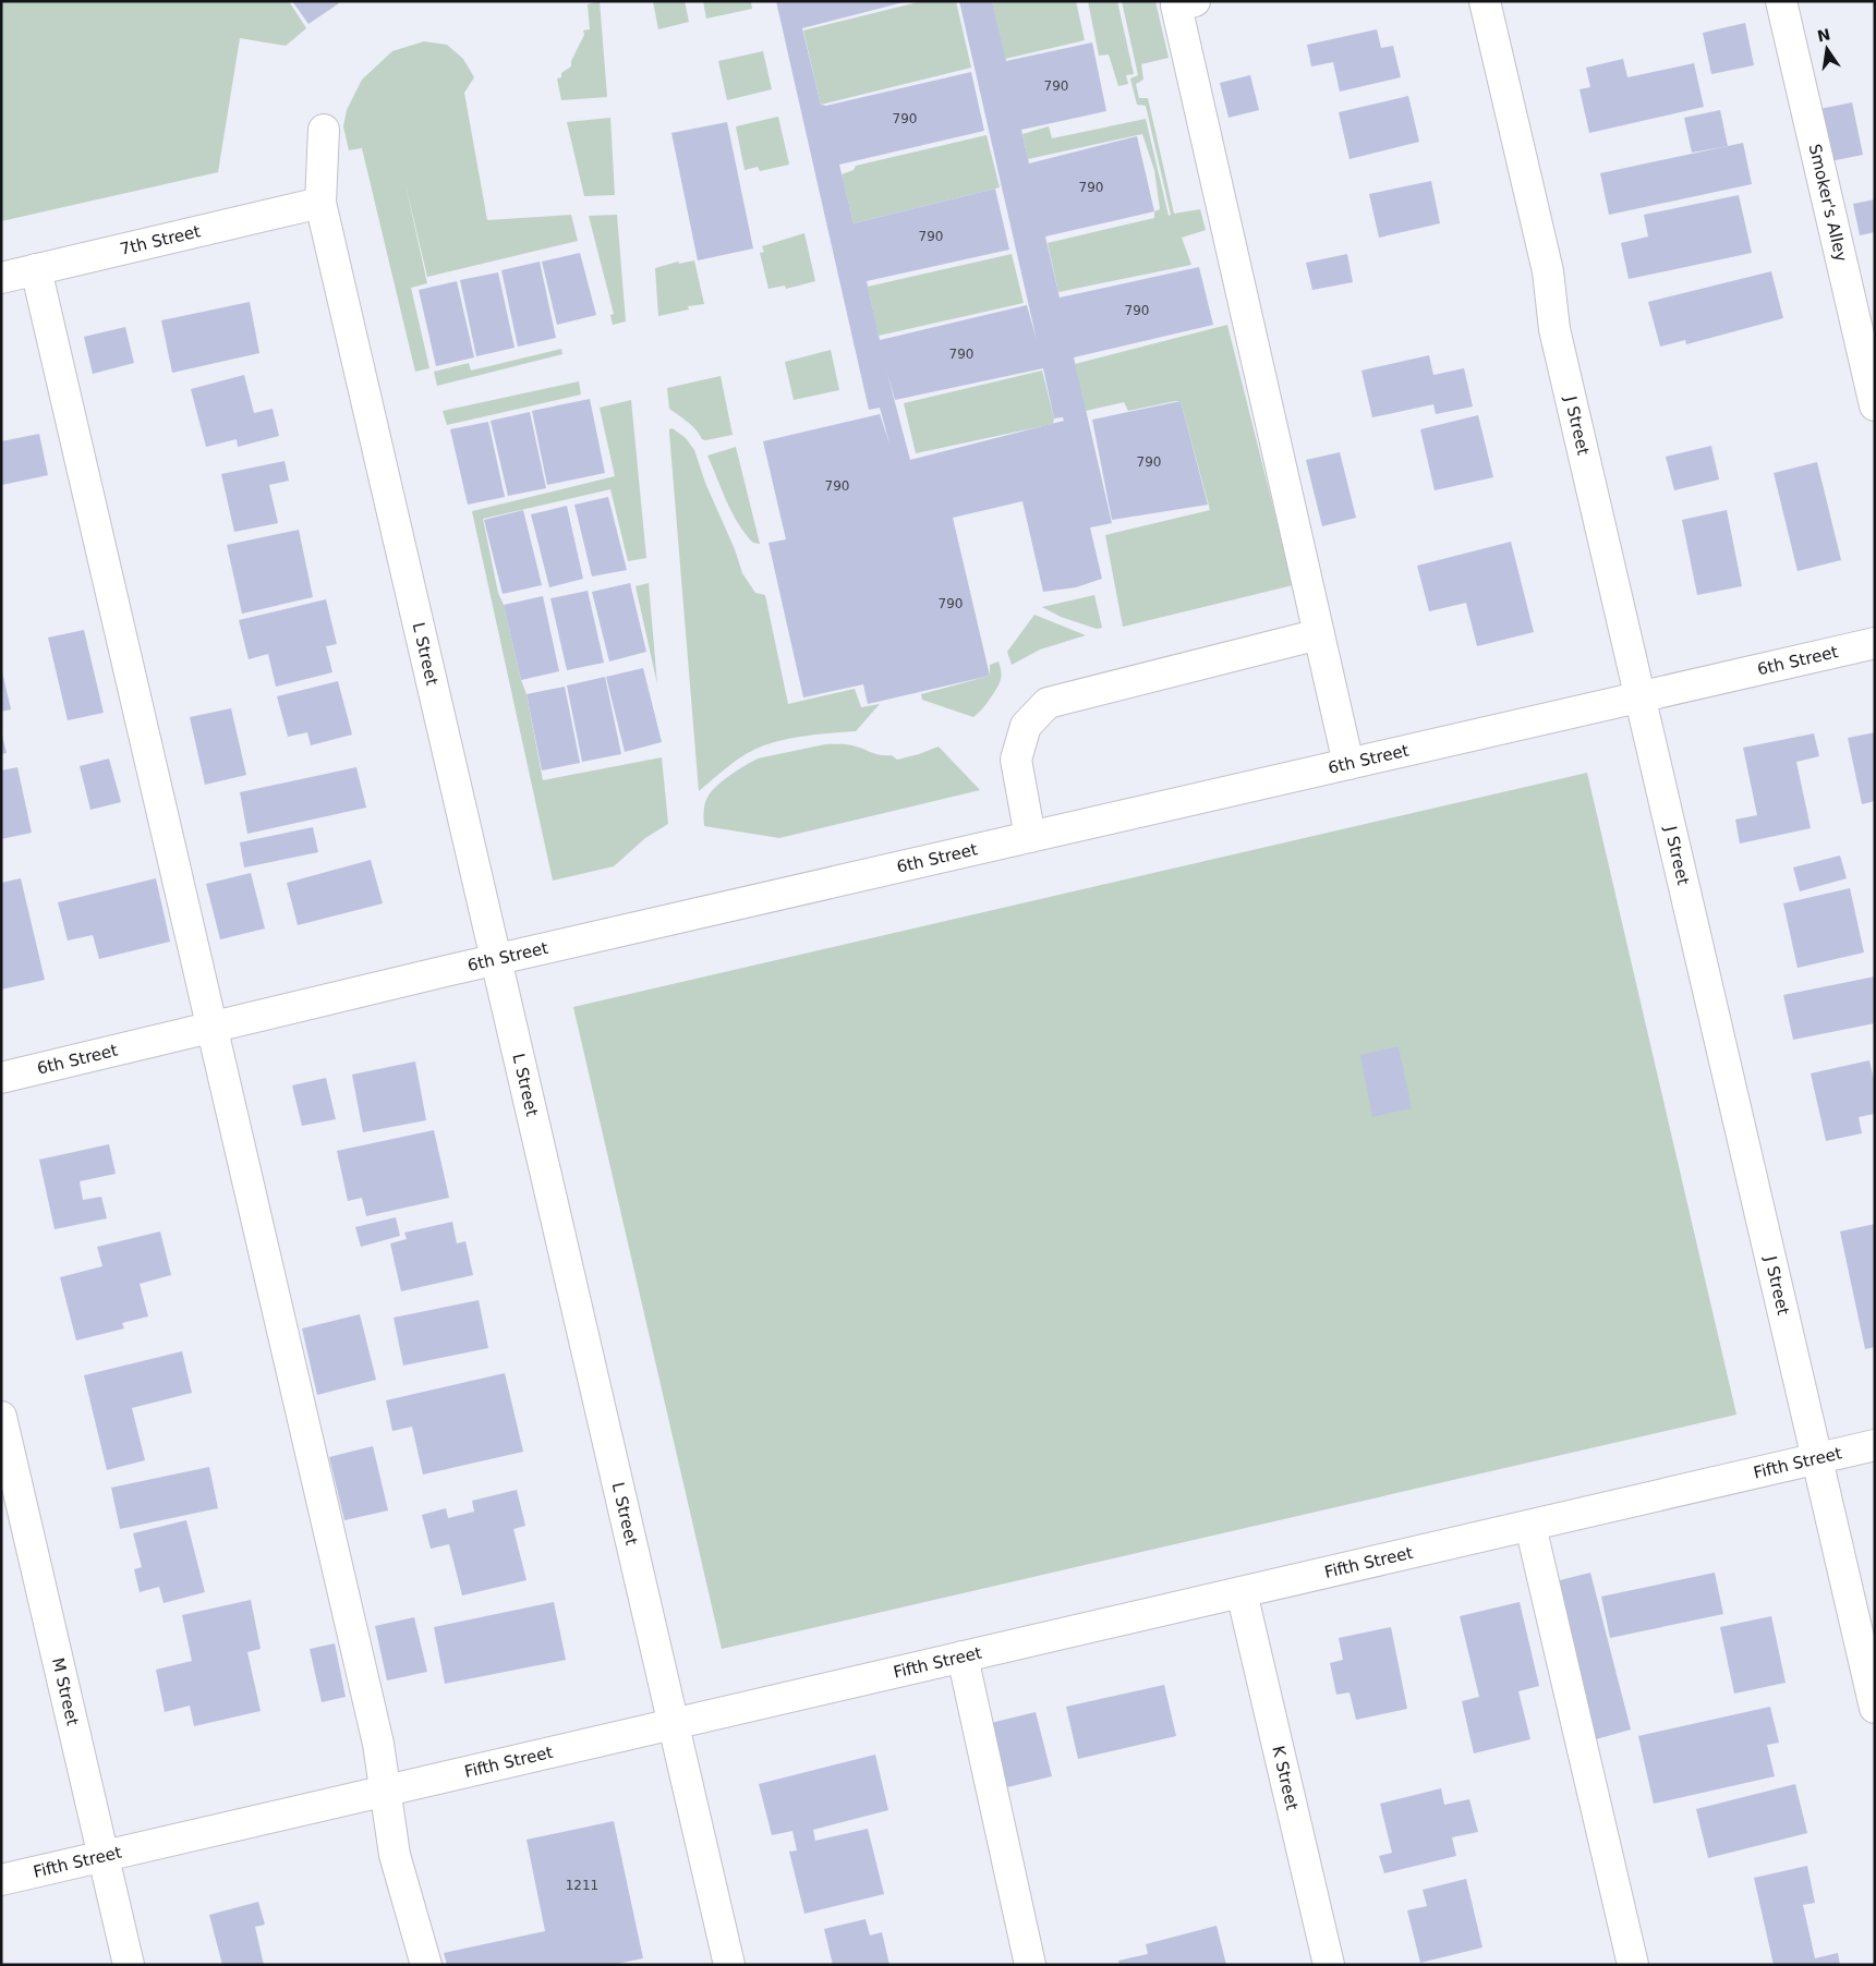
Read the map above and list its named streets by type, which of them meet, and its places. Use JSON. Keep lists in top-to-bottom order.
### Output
{
  "streets": {
    "street": [
      "Smoker's Alley",
      "7th Street",
      "J Street",
      "L Street",
      "6th Street",
      "Fifth Street",
      "M Street",
      "K Street"
    ]
  },
  "crossings": [
    ["7th Street", "L Street"],
    ["J Street", "6th Street"],
    ["J Street", "Fifth Street"],
    ["L Street", "6th Street"],
    ["L Street", "Fifth Street"],
    ["Fifth Street", "M Street"],
    ["Fifth Street", "K Street"]
  ],
  "house_numbers": [
    "790",
    "790",
    "790",
    "790",
    "790",
    "790",
    "790",
    "790",
    "790",
    "1211"
  ],
  "north": "top"
}
